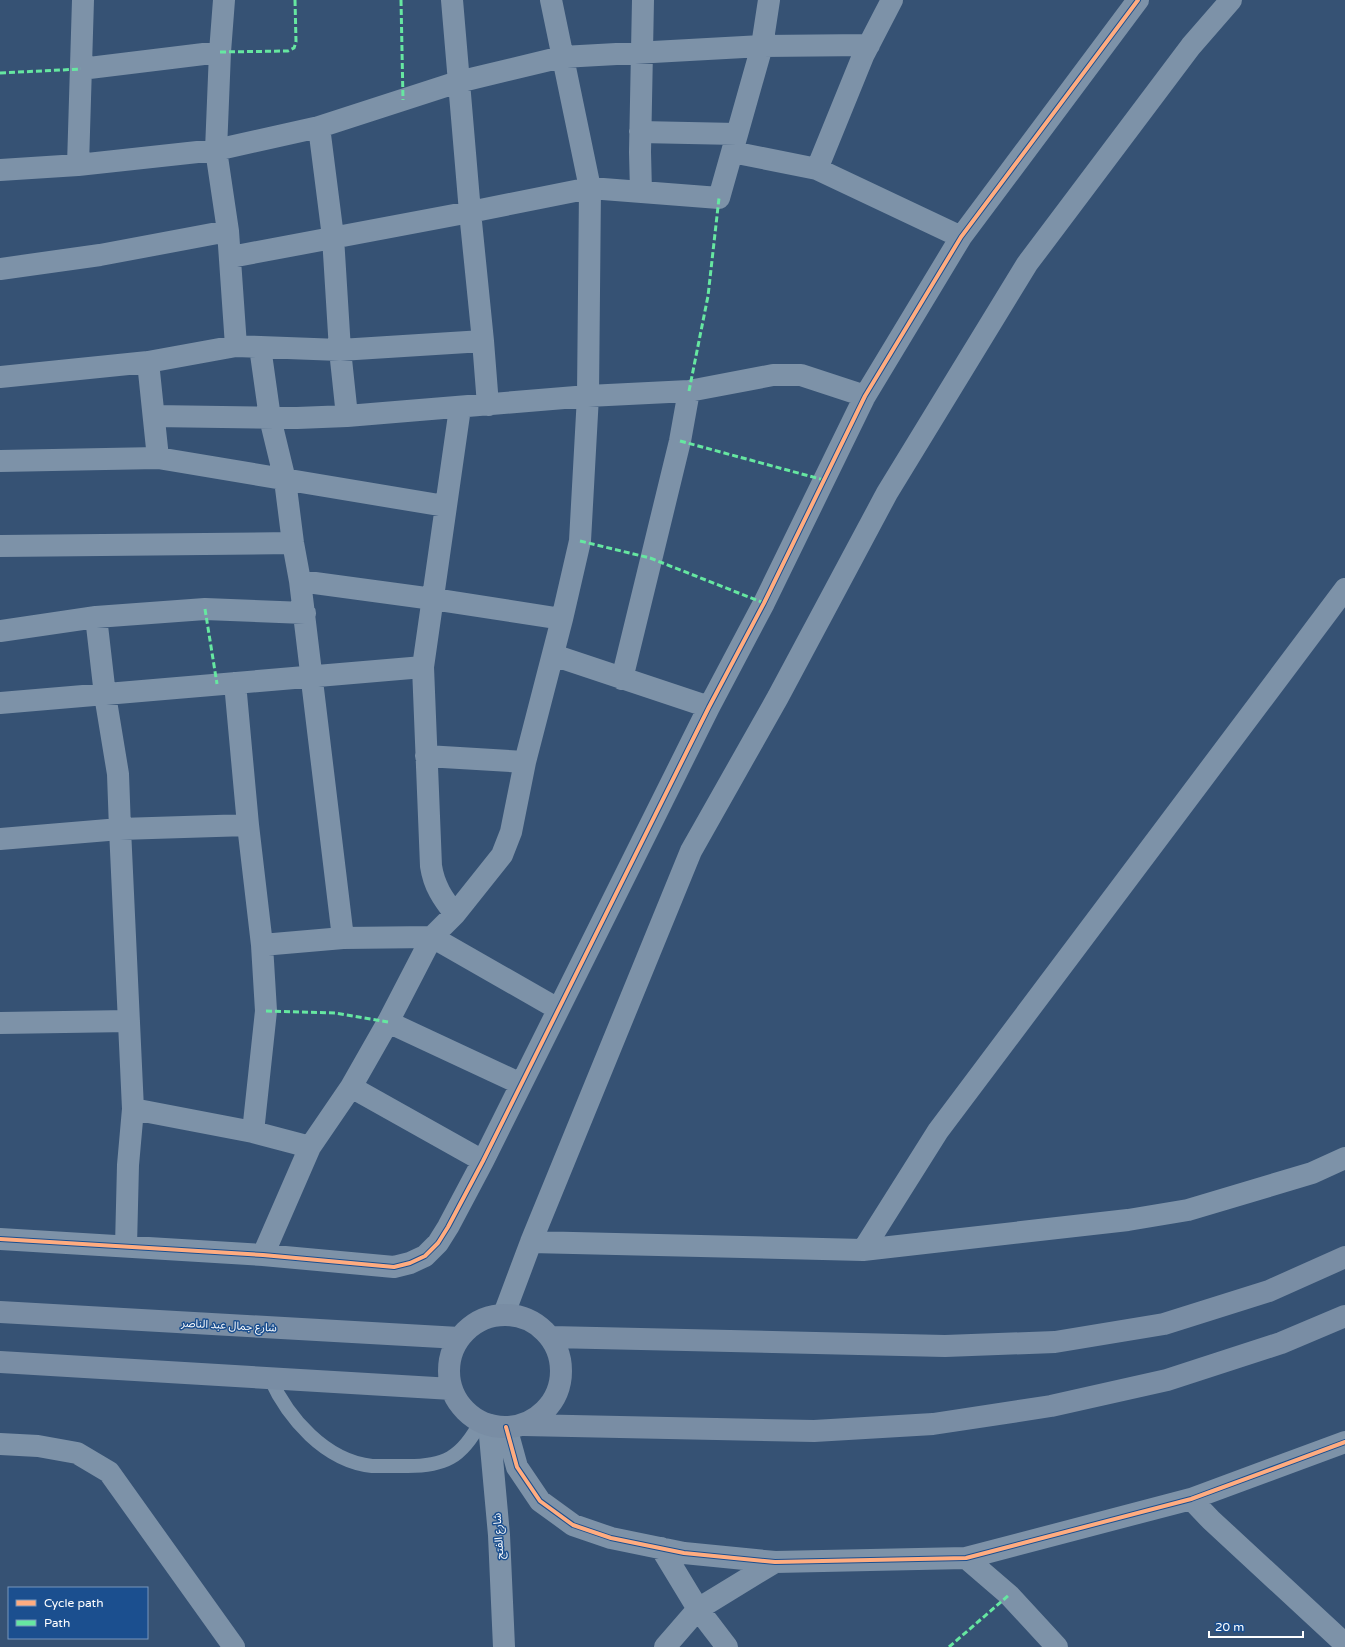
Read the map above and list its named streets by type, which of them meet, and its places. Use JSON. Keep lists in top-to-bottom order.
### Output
{
  "streets": {
    "main road": ["شارع جمال عبد الناصر"],
    "street": ["شارع الفتح"]
  },
  "crossings": [
    ["شارع جمال عبد الناصر", "شارع الفتح"]
  ],
  "legend": ["Cycle path", "Path"],
  "scale_bar": "20 m"
}
